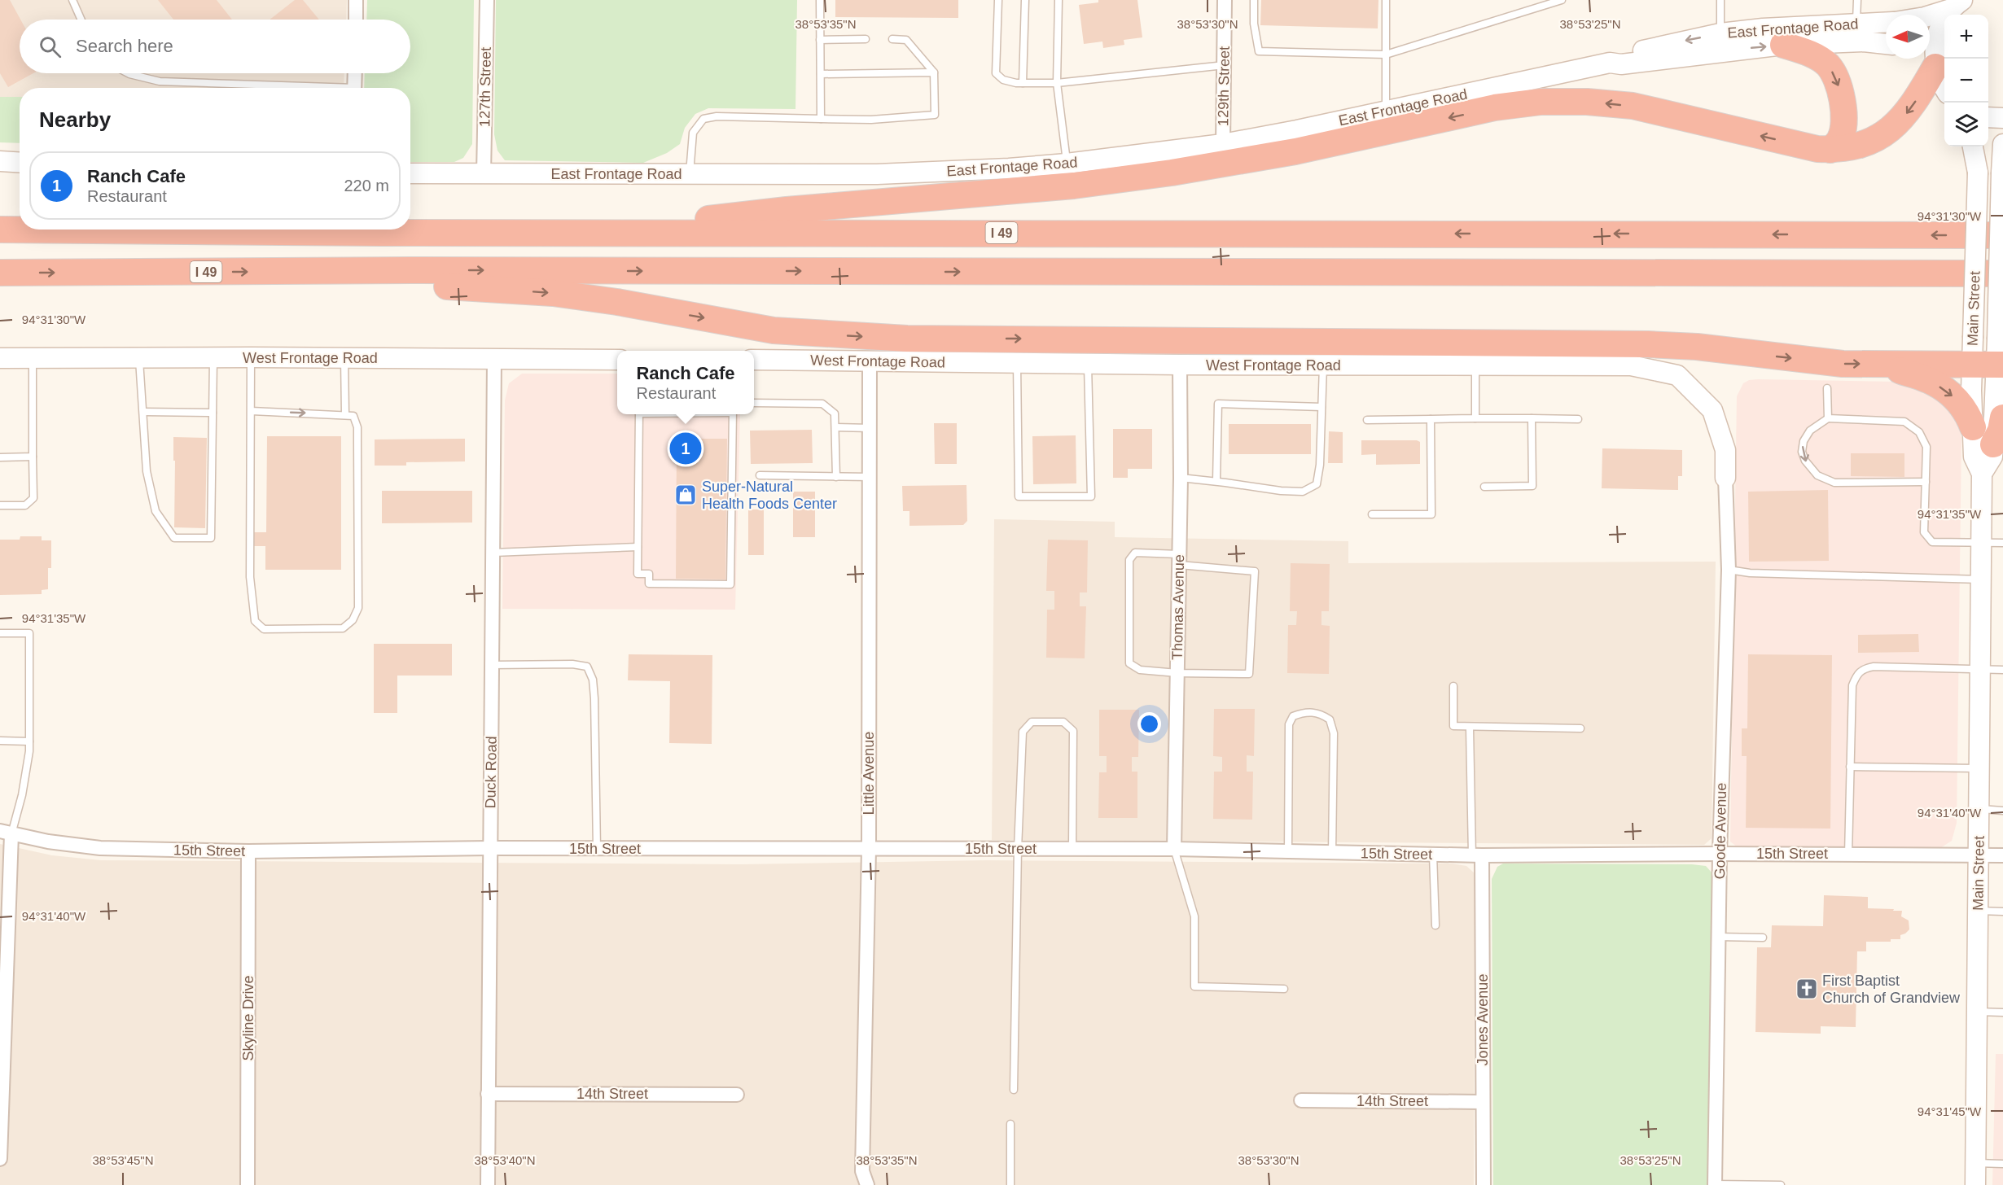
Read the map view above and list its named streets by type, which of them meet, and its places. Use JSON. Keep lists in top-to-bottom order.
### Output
{
  "streets": {
    "highway": ["I 49"],
    "street": [
      "East Frontage Road",
      "129th Street",
      "127th Street",
      "Main Street",
      "West Frontage Road",
      "Thomas Avenue",
      "Duck Road",
      "Little Avenue",
      "Goode Avenue",
      "15th Street",
      "Skyline Drive",
      "Jones Avenue",
      "14th Street"
    ]
  },
  "crossings": [
    ["East Frontage Road", "129th Street"],
    ["East Frontage Road", "127th Street"],
    ["Main Street", "15th Street"],
    ["West Frontage Road", "Thomas Avenue"],
    ["West Frontage Road", "Duck Road"],
    ["West Frontage Road", "Little Avenue"],
    ["West Frontage Road", "Goode Avenue"],
    ["Thomas Avenue", "15th Street"],
    ["Duck Road", "15th Street"],
    ["Duck Road", "14th Street"],
    ["Little Avenue", "15th Street"],
    ["Goode Avenue", "15th Street"],
    ["15th Street", "Skyline Drive"],
    ["15th Street", "Jones Avenue"],
    ["Jones Avenue", "14th Street"]
  ],
  "places": {
    "shop": ["Super-Natural Health Foods Center"],
    "church": ["First Baptist Church of Grandview"]
  },
  "north": "left",
  "page": {
    "map_buttons": ["+", "−"],
    "search": "Search here",
    "heading": "Nearby",
    "list": [
      {
        "mark": "1",
        "name": "Ranch Cafe",
        "note": "Restaurant",
        "value": "220 m"
      }
    ],
    "popup": ["Ranch Cafe", "Restaurant"],
    "pins": "1"
  },
  "coordinates": [
    "38°53'35\"N",
    "38°53'30\"N",
    "38°53'25\"N",
    "94°31'30\"W",
    "94°31'35\"W",
    "94°31'40\"W",
    "94°31'45\"W",
    "38°53'45\"N",
    "38°53'40\"N"
  ]
}
